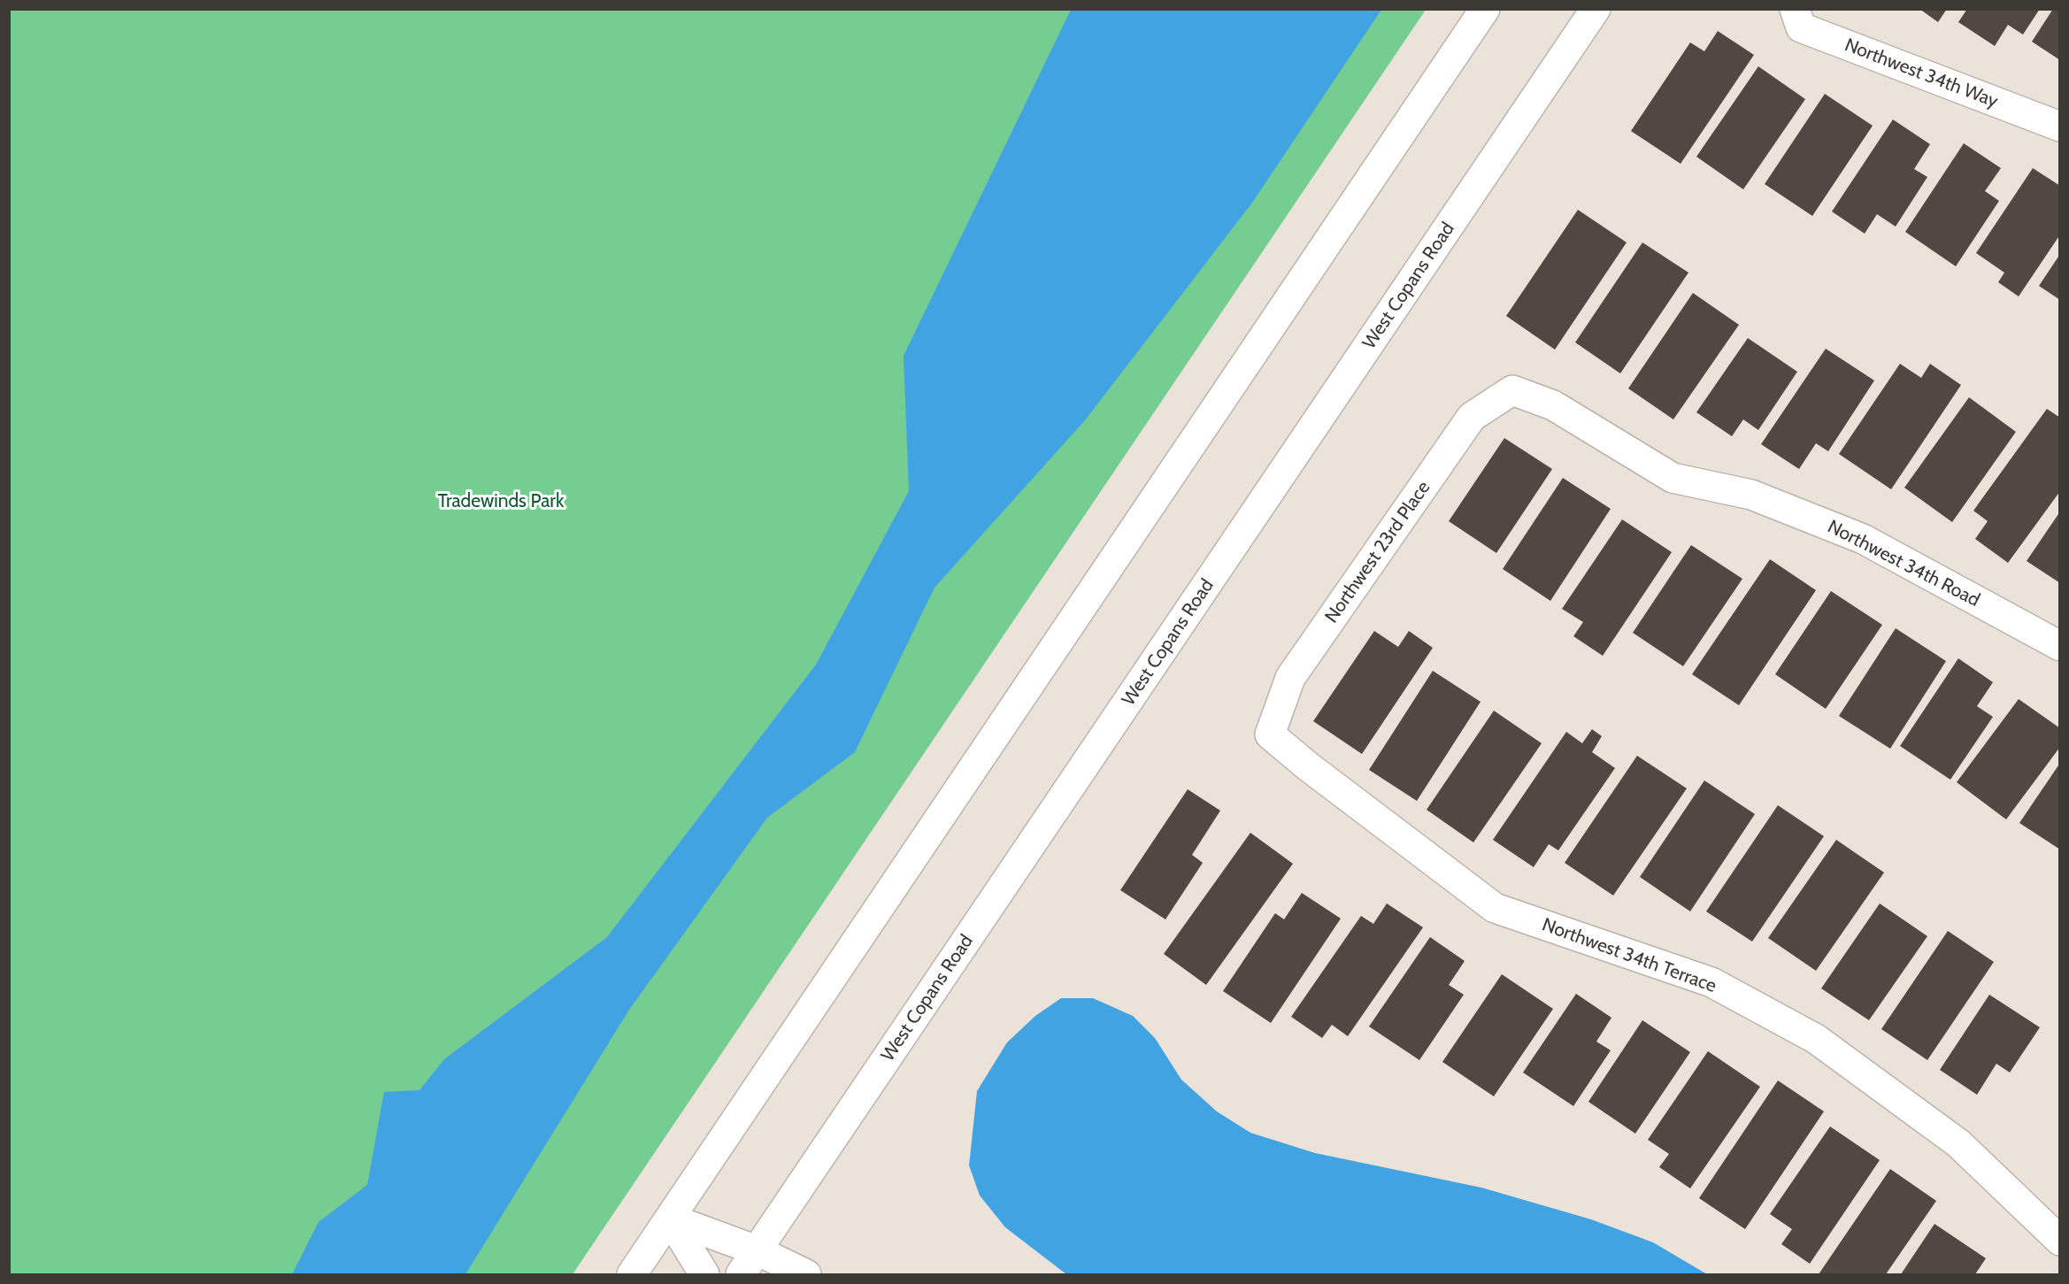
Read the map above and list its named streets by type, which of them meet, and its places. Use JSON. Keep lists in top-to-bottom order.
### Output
{
  "streets": {
    "main road": [
      "Northwest 34th Way",
      "West Copans Road",
      "Northwest 23rd Place",
      "Northwest 34th Road",
      "Northwest 34th Terrace"
    ]
  },
  "crossings": [
    ["Northwest 23rd Place", "Northwest 34th Road"],
    ["Northwest 23rd Place", "Northwest 34th Terrace"]
  ],
  "parks": ["Tradewinds Park"]
}
